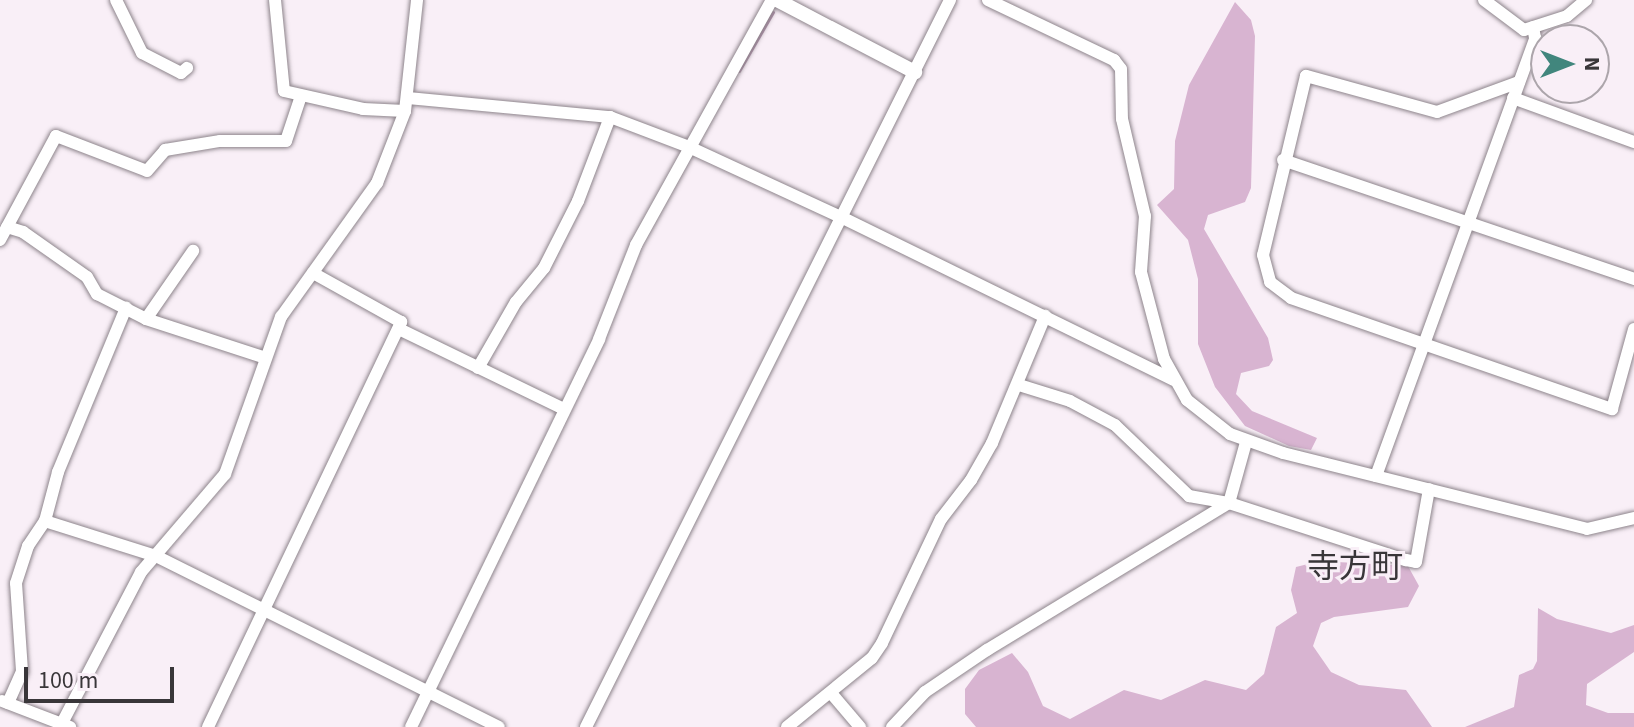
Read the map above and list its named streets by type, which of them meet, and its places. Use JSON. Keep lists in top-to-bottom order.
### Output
{
  "districts": ["寺方町"],
  "scale_bar": "100 m",
  "north": "right"
}
